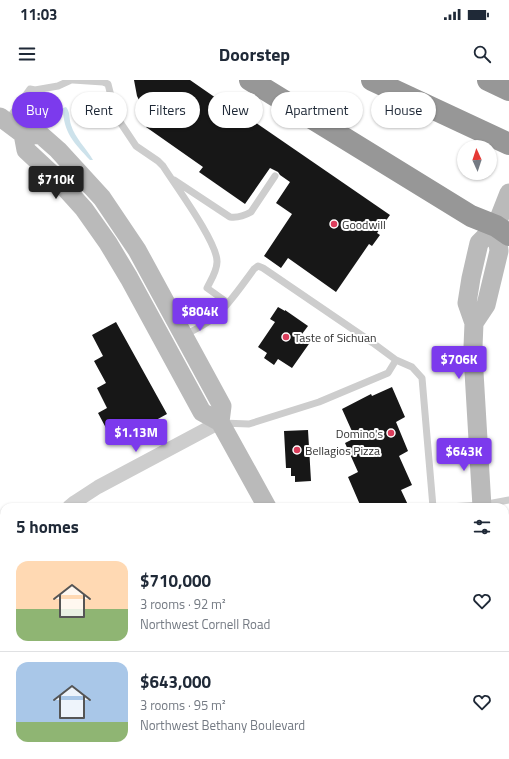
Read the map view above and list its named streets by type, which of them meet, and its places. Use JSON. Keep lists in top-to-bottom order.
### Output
{
  "places": [
    "Goodwill",
    "Taste of Sichuan",
    "Domino's",
    "Bellagios Pizza"
  ],
  "north": "top",
  "page": {
    "status": "11:03",
    "header": "Doorstep",
    "chip": [
      "Buy",
      "Rent",
      "Filters",
      "New",
      "Apartment",
      "House"
    ],
    "price": [
      "$710K",
      "$804K",
      "$706K",
      "$1.13M",
      "$643K"
    ],
    "heading": "5 homes",
    "list": [
      {
        "name": "$710,000",
        "note": "3 rooms · 92 m² · Northwest Cornell Road"
      },
      {
        "name": "$643,000",
        "note": "3 rooms · 95 m² · Northwest Bethany Boulevard"
      }
    ]
  }
}
